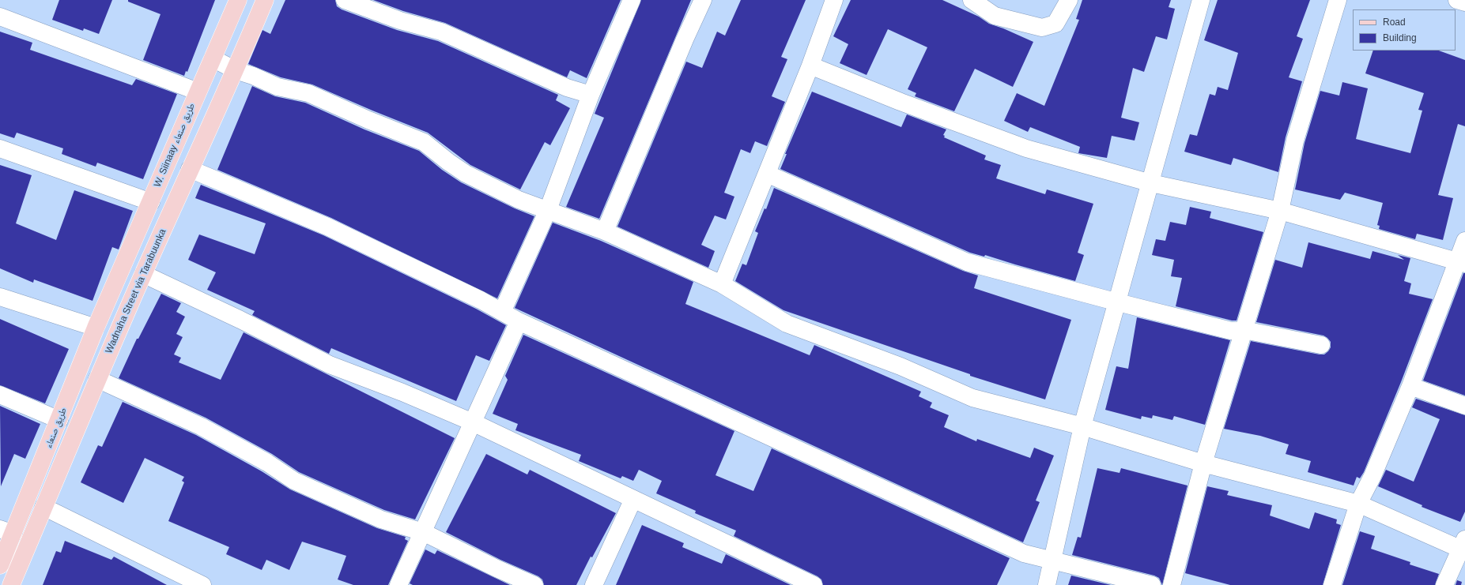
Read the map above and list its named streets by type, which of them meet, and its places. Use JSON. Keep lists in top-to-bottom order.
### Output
{
  "streets": {
    "main road": ["W. Siinaay طريق صنعاء", "Wadnaha Street via Tarabuunka", "طريق صنعاء"]
  },
  "crossings": [
    ["W. Siinaay طريق صنعاء", "طريق صنعاء"]
  ],
  "legend": ["Road", "Building"]
}
